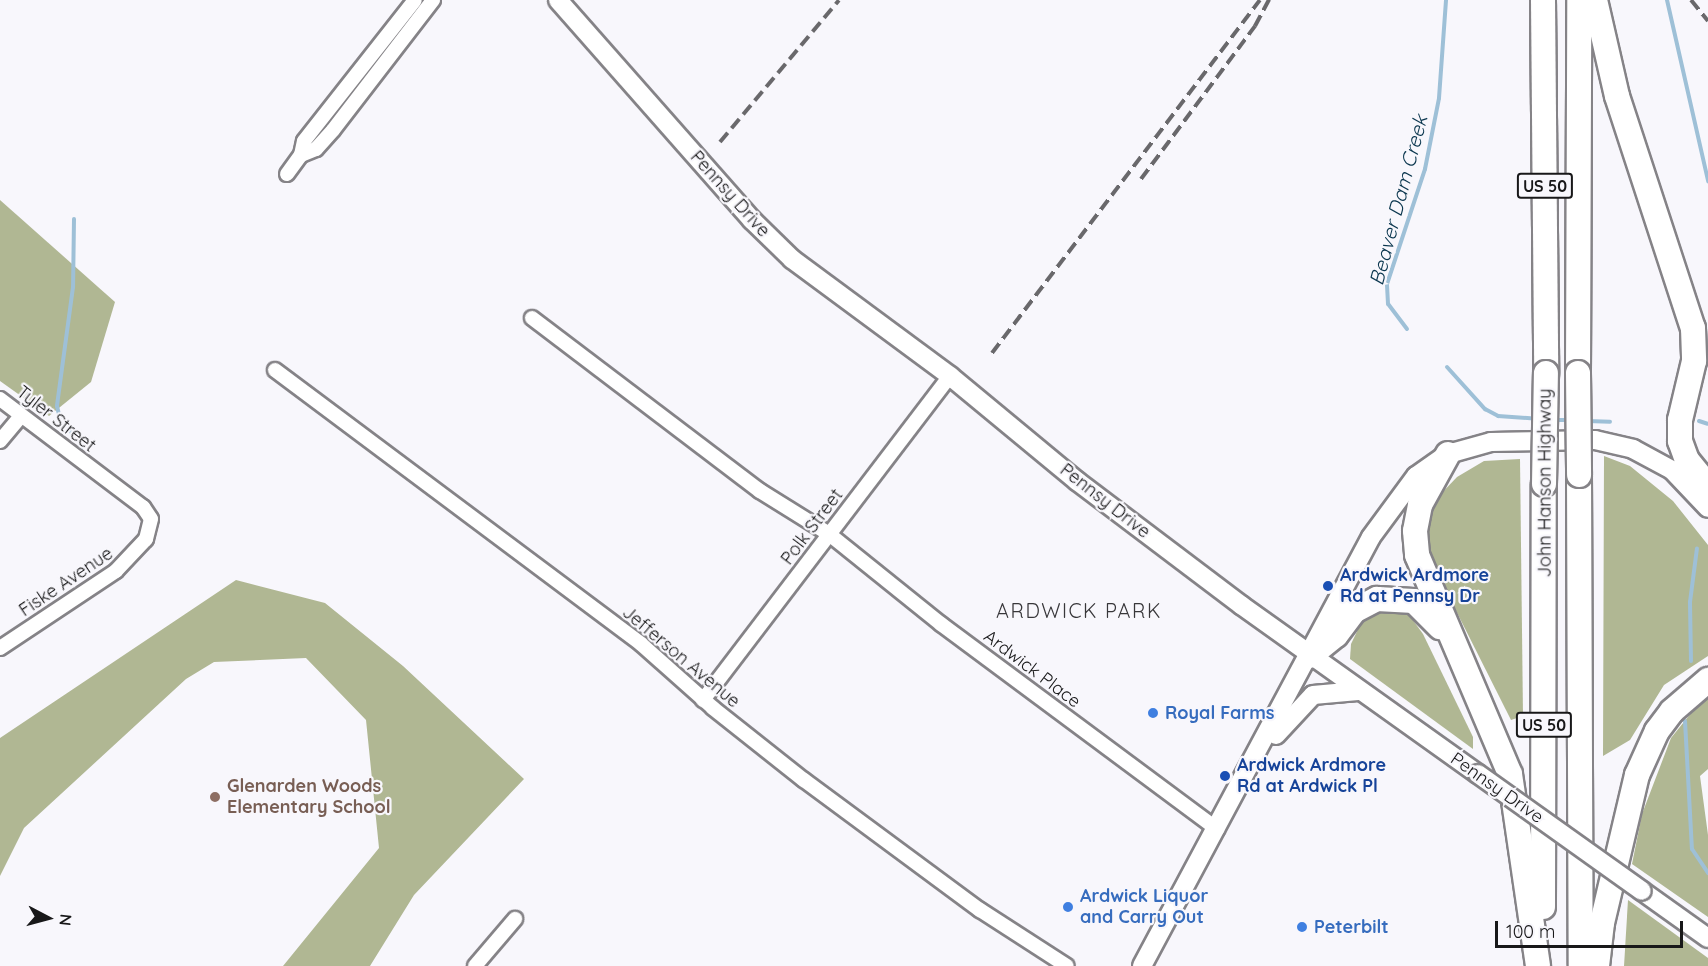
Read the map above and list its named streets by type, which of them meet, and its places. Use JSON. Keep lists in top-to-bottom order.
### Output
{
  "streets": {
    "highway": ["US 50", "John Hanson Highway"],
    "main road": ["Pennsy Drive"],
    "street": [
      "Tyler Street",
      "Polk Street",
      "Fiske Avenue",
      "Jefferson Avenue",
      "Ardwick Place"
    ]
  },
  "crossings": [
    ["Pennsy Drive", "Polk Street"],
    ["Tyler Street", "Fiske Avenue"],
    ["Polk Street", "Jefferson Avenue"],
    ["Polk Street", "Ardwick Place"]
  ],
  "districts": ["ARDWICK PARK"],
  "water": ["Beaver Dam Creek"],
  "places": [
    "Ardwick Ardmore Rd at Pennsy Dr",
    "Royal Farms",
    "Ardwick Ardmore Rd at Ardwick Pl",
    "Glenarden Woods Elementary School",
    "Ardwick Liquor and Carry Out",
    "Peterbilt"
  ],
  "scale_bar": "100 m",
  "north": "right"
}
